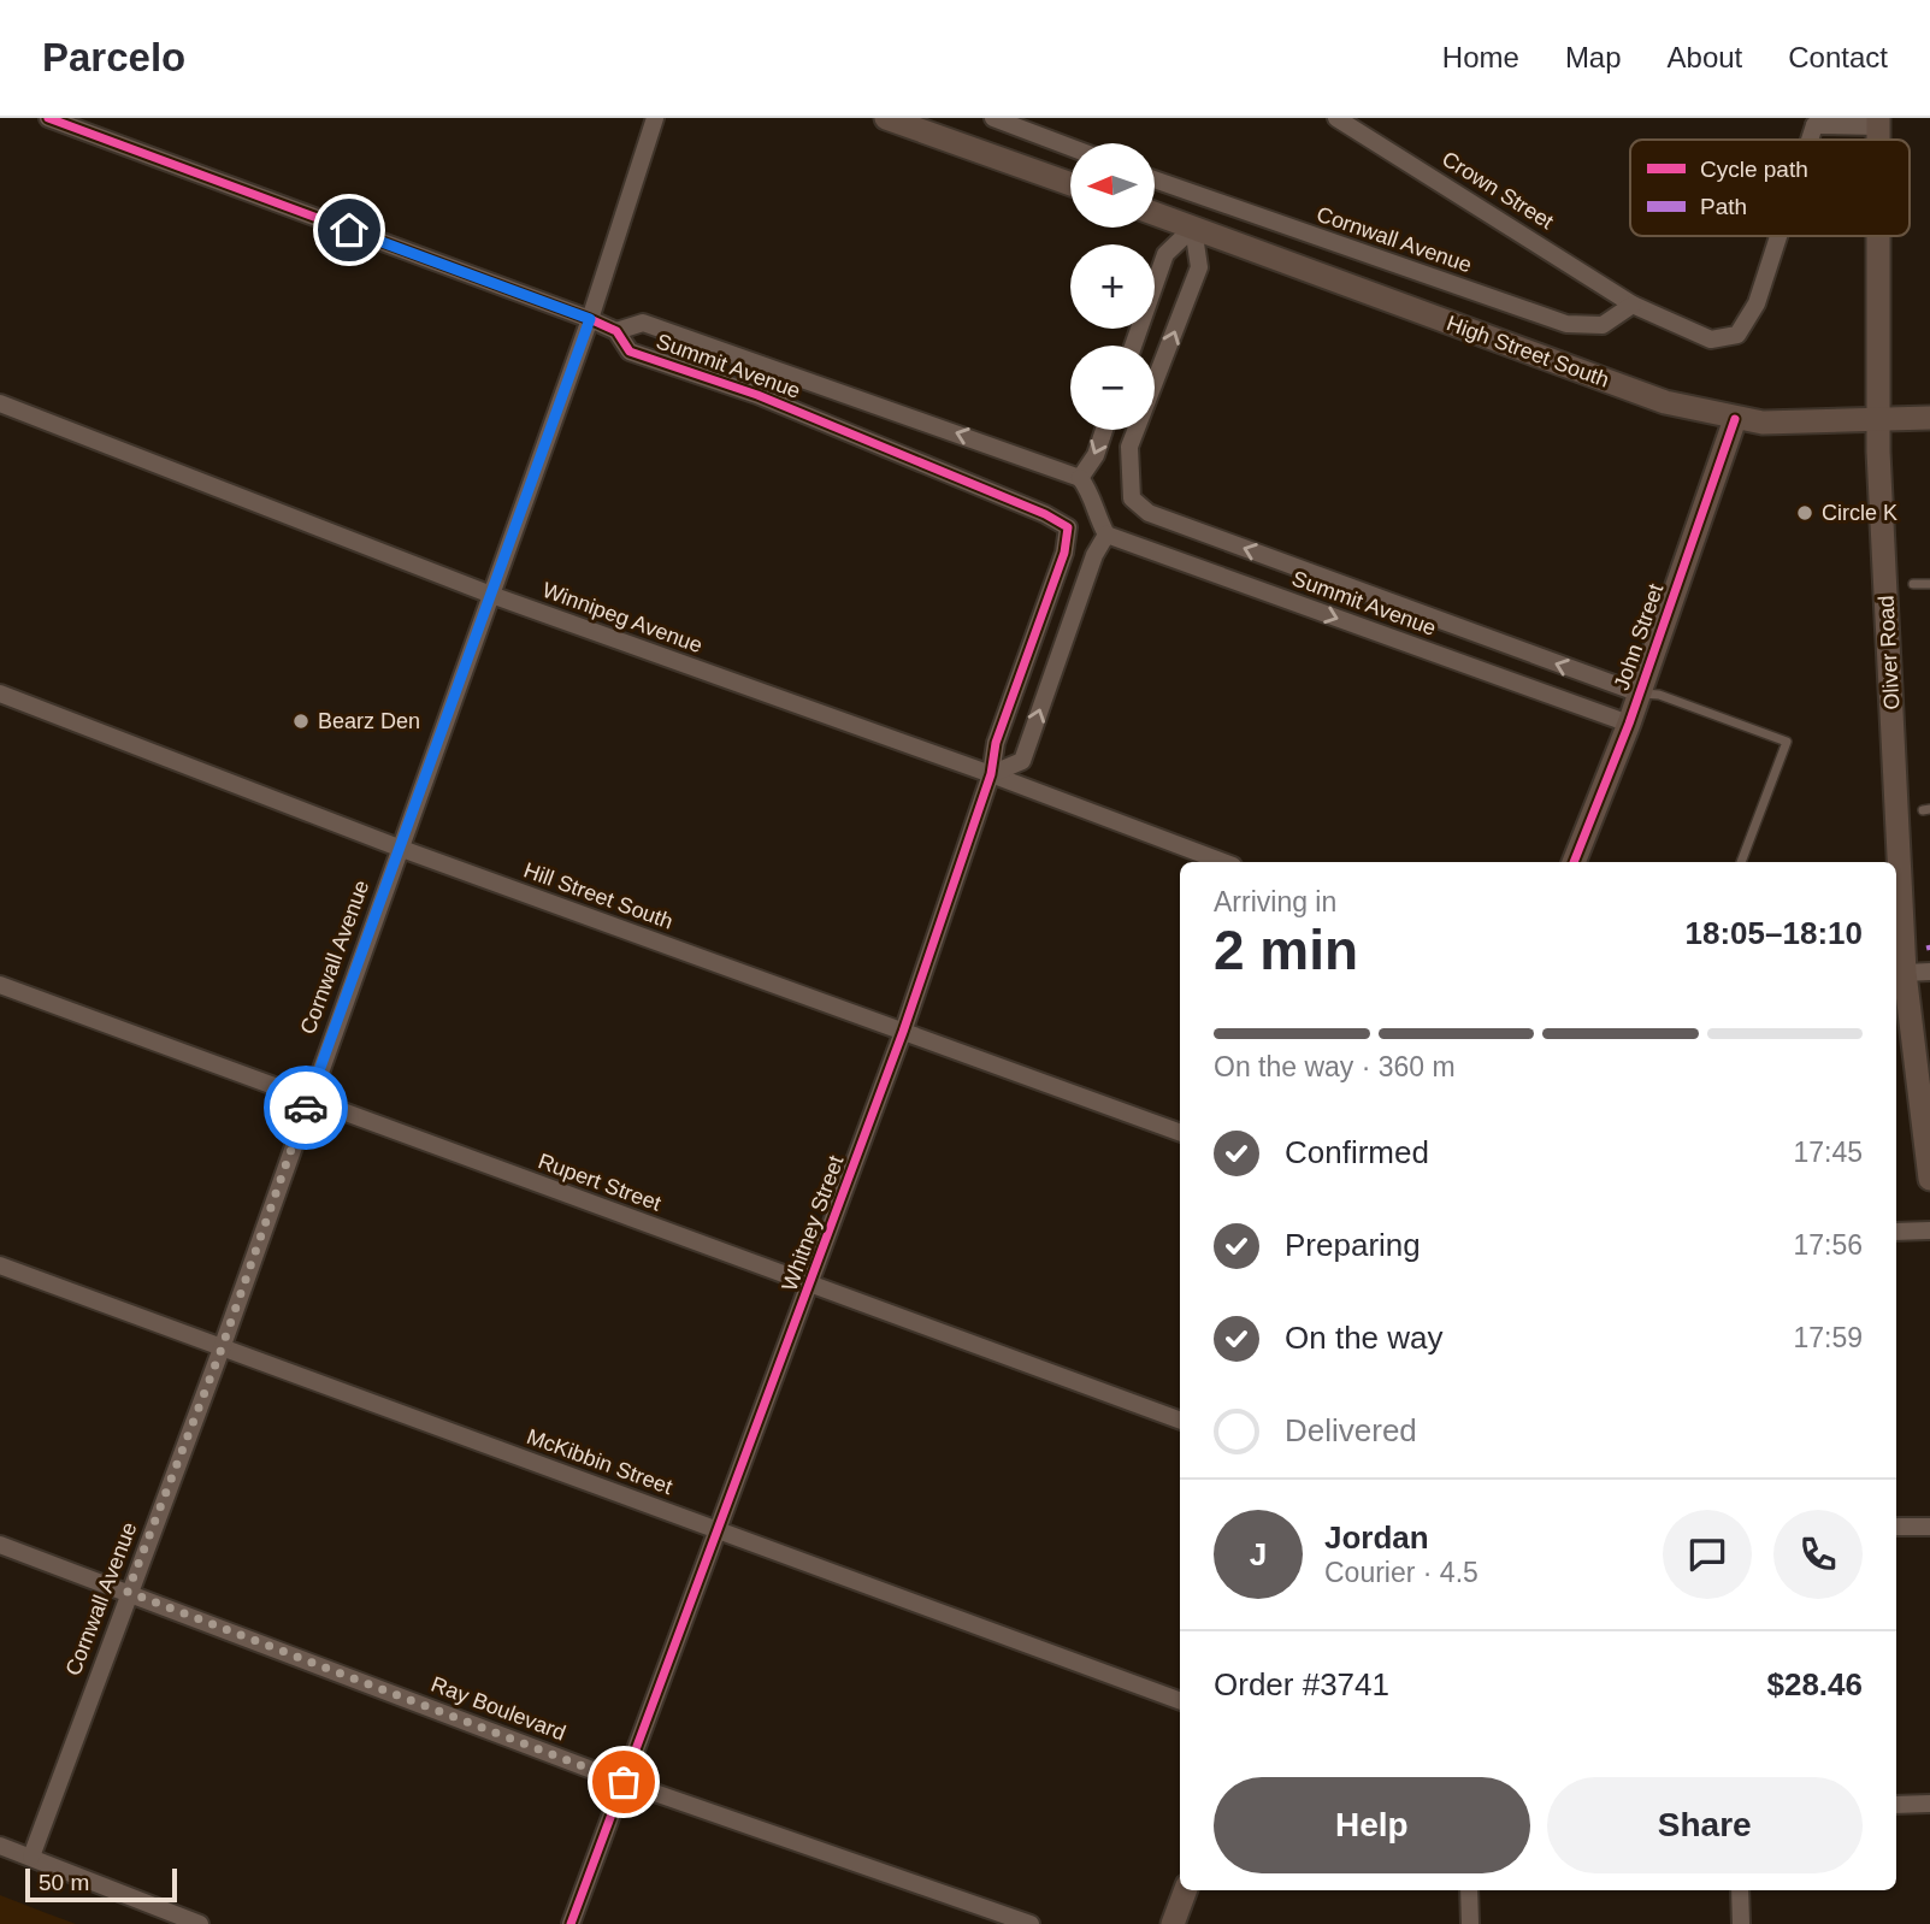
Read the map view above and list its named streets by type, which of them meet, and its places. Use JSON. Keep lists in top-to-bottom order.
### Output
{
  "streets": {
    "main road": ["High Street South", "John Street", "Oliver Road"],
    "street": [
      "Crown Street",
      "Cornwall Avenue",
      "Summit Avenue",
      "Winnipeg Avenue",
      "Hill Street South",
      "Rupert Street",
      "Whitney Street",
      "McKibbin Street",
      "Ray Boulevard"
    ]
  },
  "crossings": [
    ["Crown Street", "Cornwall Avenue"],
    ["Cornwall Avenue", "Summit Avenue"],
    ["Cornwall Avenue", "Winnipeg Avenue"],
    ["Cornwall Avenue", "Hill Street South"],
    ["Cornwall Avenue", "Rupert Street"],
    ["Cornwall Avenue", "McKibbin Street"],
    ["Cornwall Avenue", "Ray Boulevard"],
    ["High Street South", "Summit Avenue"],
    ["High Street South", "John Street"],
    ["High Street South", "Oliver Road"],
    ["Summit Avenue", "John Street"],
    ["Summit Avenue", "Whitney Street"],
    ["Winnipeg Avenue", "Whitney Street"],
    ["Hill Street South", "Whitney Street"],
    ["Rupert Street", "Whitney Street"],
    ["Whitney Street", "McKibbin Street"],
    ["Whitney Street", "Ray Boulevard"]
  ],
  "places": ["Circle K", "Bearz Den"],
  "legend": ["Cycle path", "Path"],
  "scale_bar": "50 m",
  "north": "left",
  "page": {
    "header": "Parcelo",
    "nav": [
      "Home",
      "Map",
      "About",
      "Contact"
    ],
    "map_buttons": ["+", "−"],
    "heading": ["2 min", "Arriving in", "18:05–18:10"],
    "panel": [
      "Jordan",
      "Courier · 4.5",
      "Order #3741",
      "$28.46"
    ],
    "bar": "On the way · 360 m",
    "list": [
      ["Confirmed", "17:45"],
      ["Preparing", "17:56"],
      ["On the way", "17:59"],
      "Delivered"
    ],
    "round": "J",
    "buttons": ["Help", "Share"],
    "scale": "50 m"
  }
}
